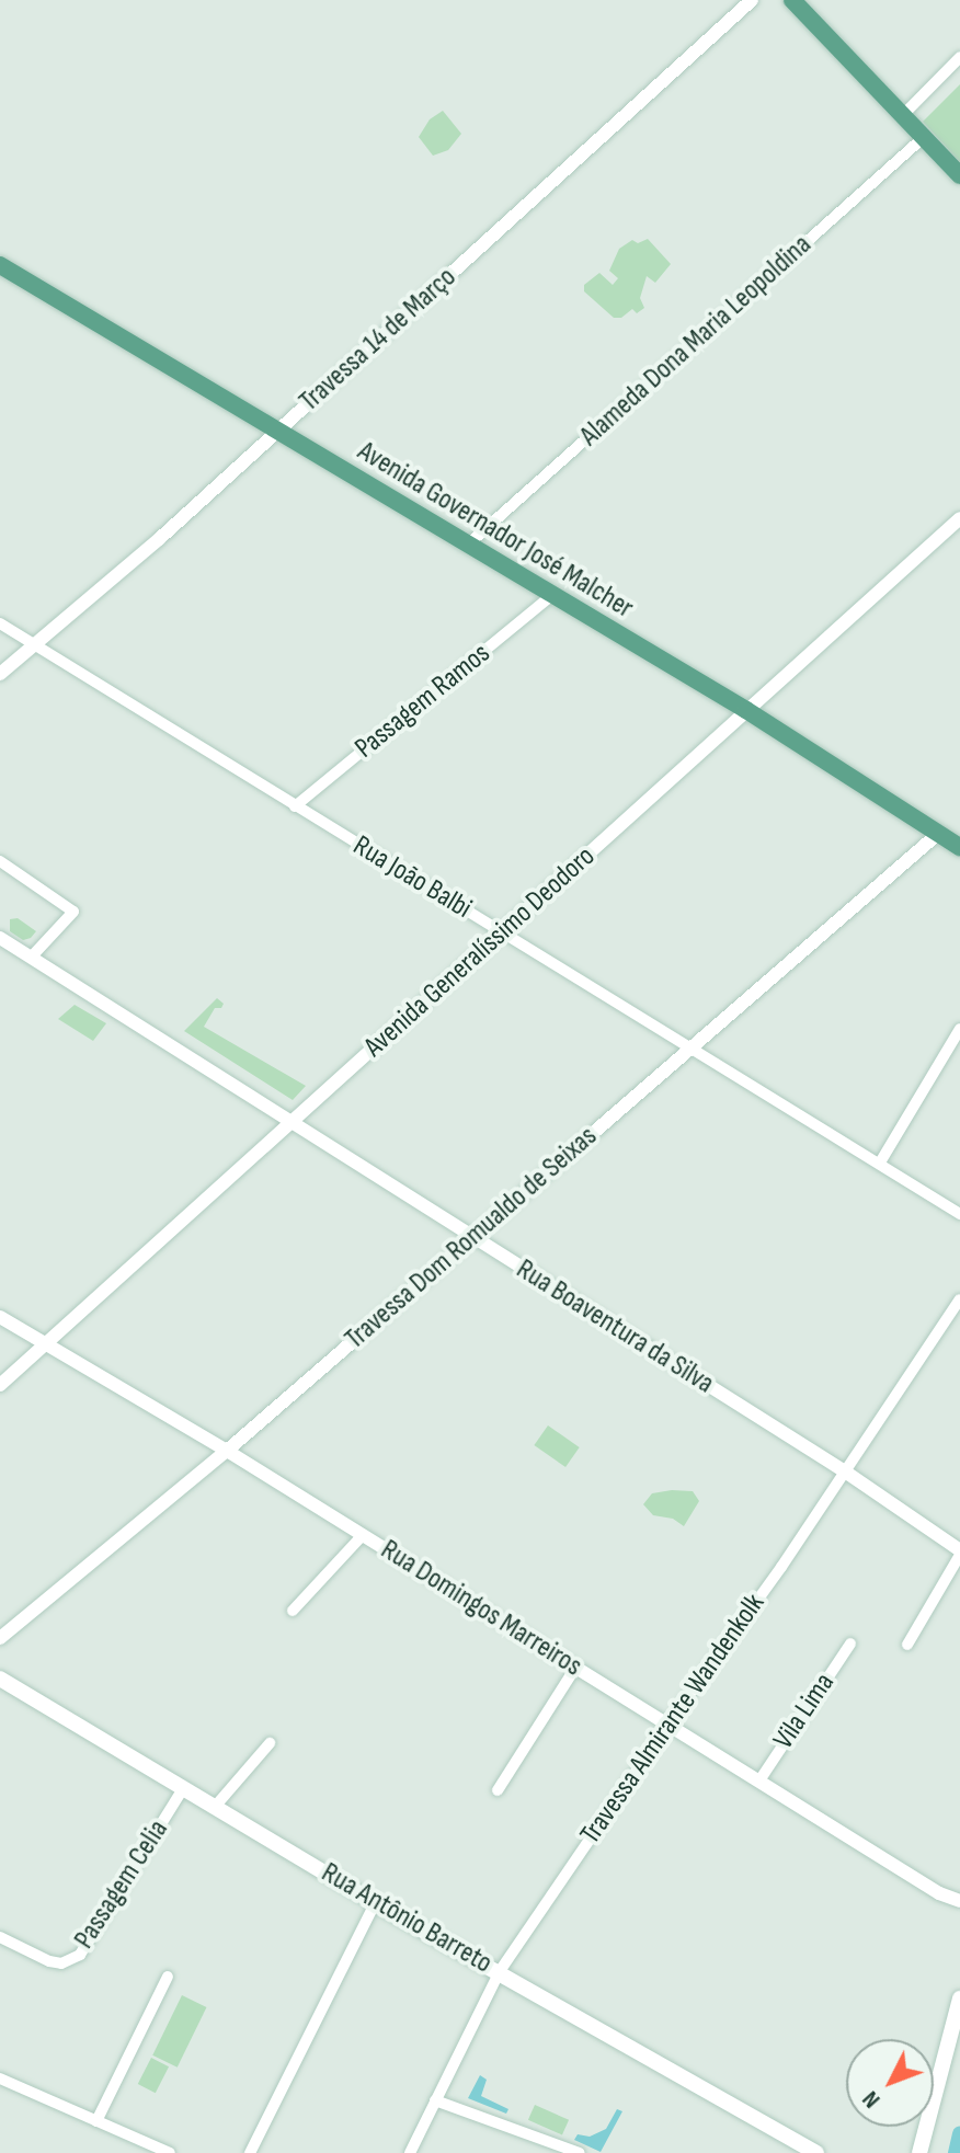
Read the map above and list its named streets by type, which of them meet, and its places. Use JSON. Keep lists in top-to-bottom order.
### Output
{
  "streets": {
    "main road": ["Avenida Governador José Malcher", "Rua Antônio Barreto"],
    "street": [
      "Travessa 14 de Março",
      "Alameda Dona Maria Leopoldina",
      "Passagem Ramos",
      "Rua João Balbi",
      "Avenida Generalíssimo Deodoro",
      "Travessa Dom Romualdo de Seixas",
      "Rua Boaventura da Silva",
      "Rua Domingos Marreiros",
      "Vila Lima",
      "Travessa Almirante Wandenkolk",
      "Passagem Celia"
    ]
  },
  "crossings": [
    ["Travessa 14 de Março", "Avenida Governador José Malcher"],
    ["Travessa 14 de Março", "Rua João Balbi"],
    ["Alameda Dona Maria Leopoldina", "Avenida Governador José Malcher"],
    ["Avenida Governador José Malcher", "Passagem Ramos"],
    ["Avenida Governador José Malcher", "Avenida Generalíssimo Deodoro"],
    ["Avenida Governador José Malcher", "Travessa Dom Romualdo de Seixas"],
    ["Passagem Ramos", "Rua João Balbi"],
    ["Rua João Balbi", "Avenida Generalíssimo Deodoro"],
    ["Rua João Balbi", "Travessa Dom Romualdo de Seixas"],
    ["Avenida Generalíssimo Deodoro", "Rua Boaventura da Silva"],
    ["Avenida Generalíssimo Deodoro", "Rua Domingos Marreiros"],
    ["Travessa Dom Romualdo de Seixas", "Rua Boaventura da Silva"],
    ["Travessa Dom Romualdo de Seixas", "Rua Domingos Marreiros"],
    ["Rua Boaventura da Silva", "Travessa Almirante Wandenkolk"],
    ["Rua Domingos Marreiros", "Vila Lima"],
    ["Rua Domingos Marreiros", "Travessa Almirante Wandenkolk"],
    ["Travessa Almirante Wandenkolk", "Rua Antônio Barreto"],
    ["Passagem Celia", "Rua Antônio Barreto"]
  ],
  "north": "bottom left"
}
